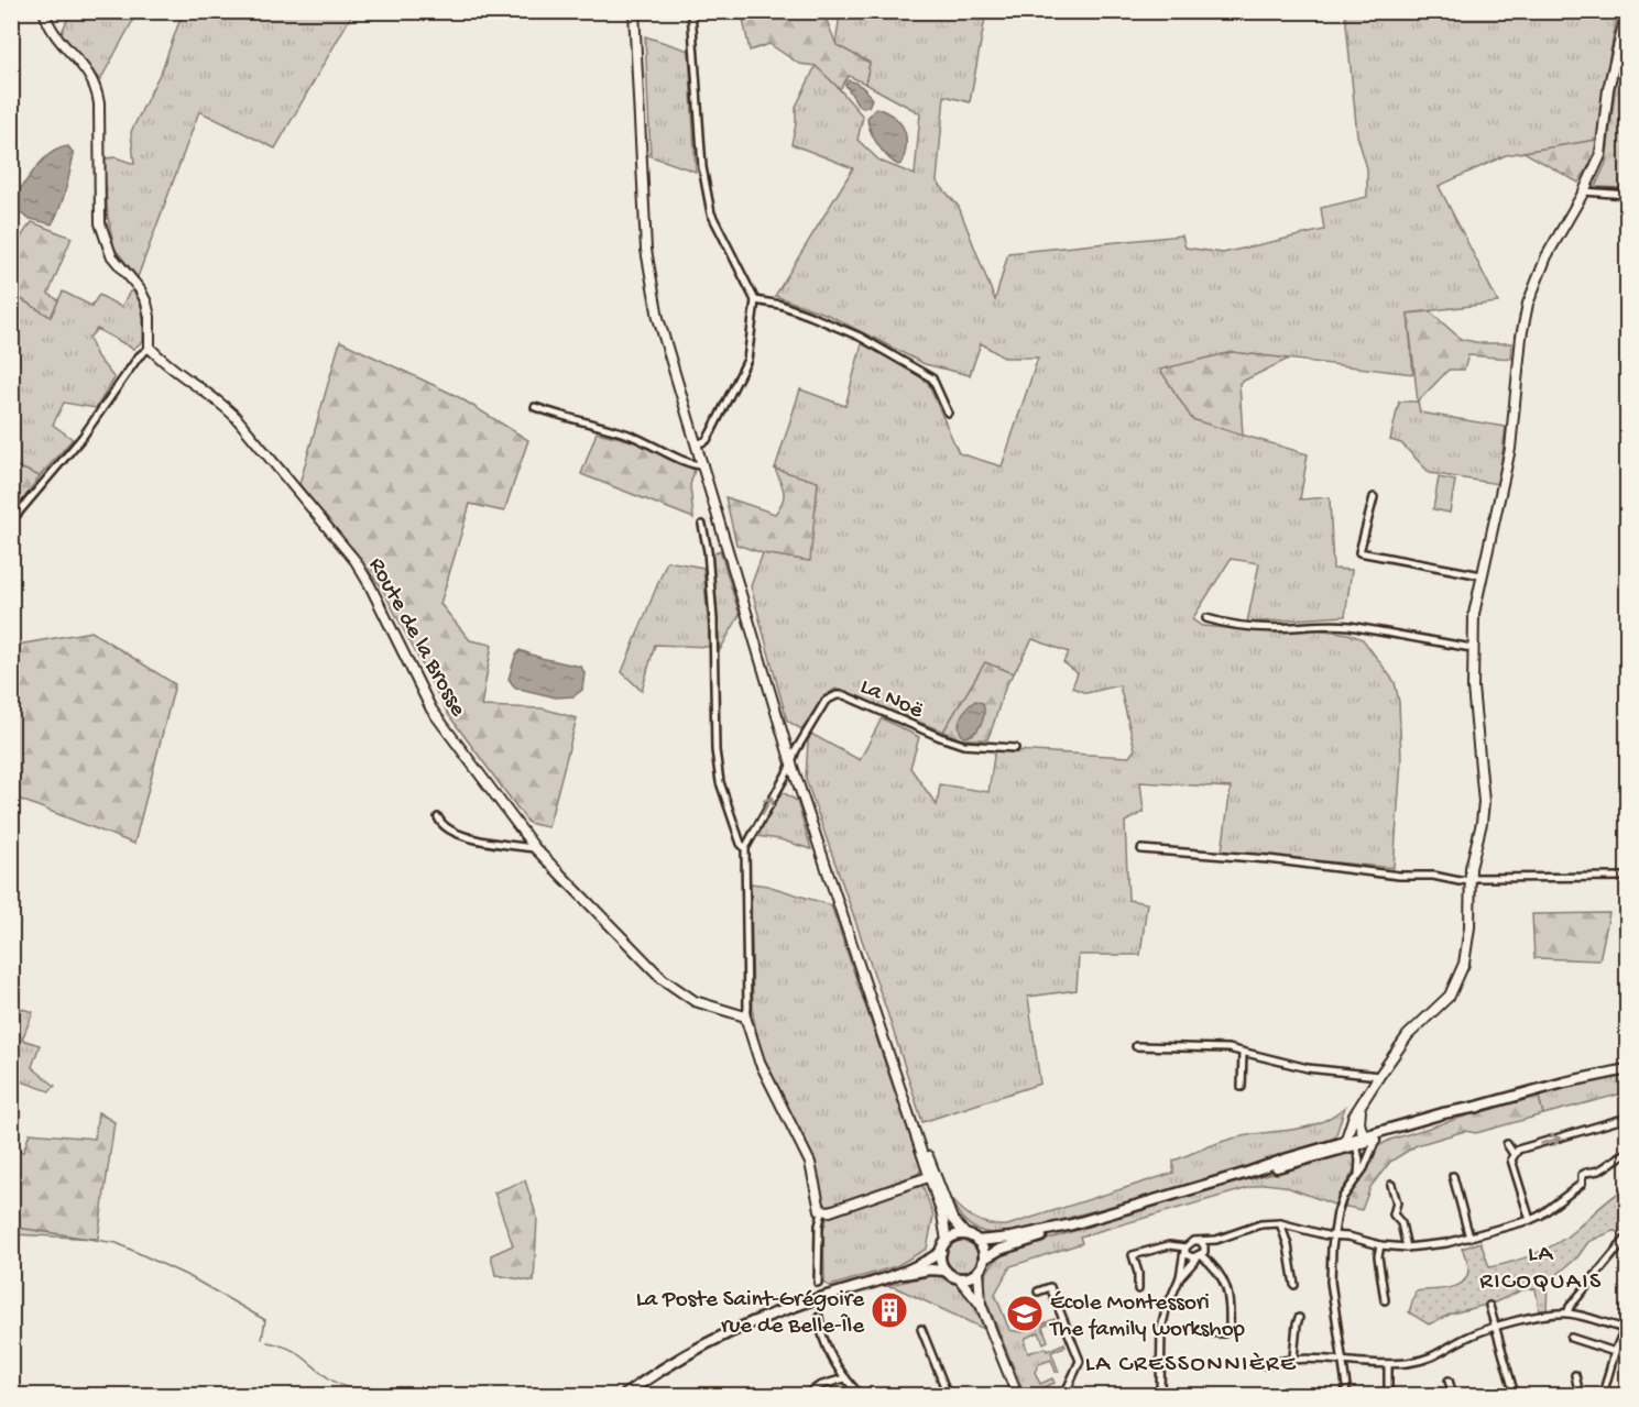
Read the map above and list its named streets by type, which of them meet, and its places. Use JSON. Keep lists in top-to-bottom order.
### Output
{
  "streets": {
    "street": ["Route de la Brosse", "La Noë"]
  },
  "districts": ["LA RICOQUAIS", "LA CRESSONNIÈRE"],
  "places": {
    "building": ["La Poste Saint-Grégoire rue de Belle-Île"],
    "school or university": ["École Montessori The family workshop"]
  }
}
